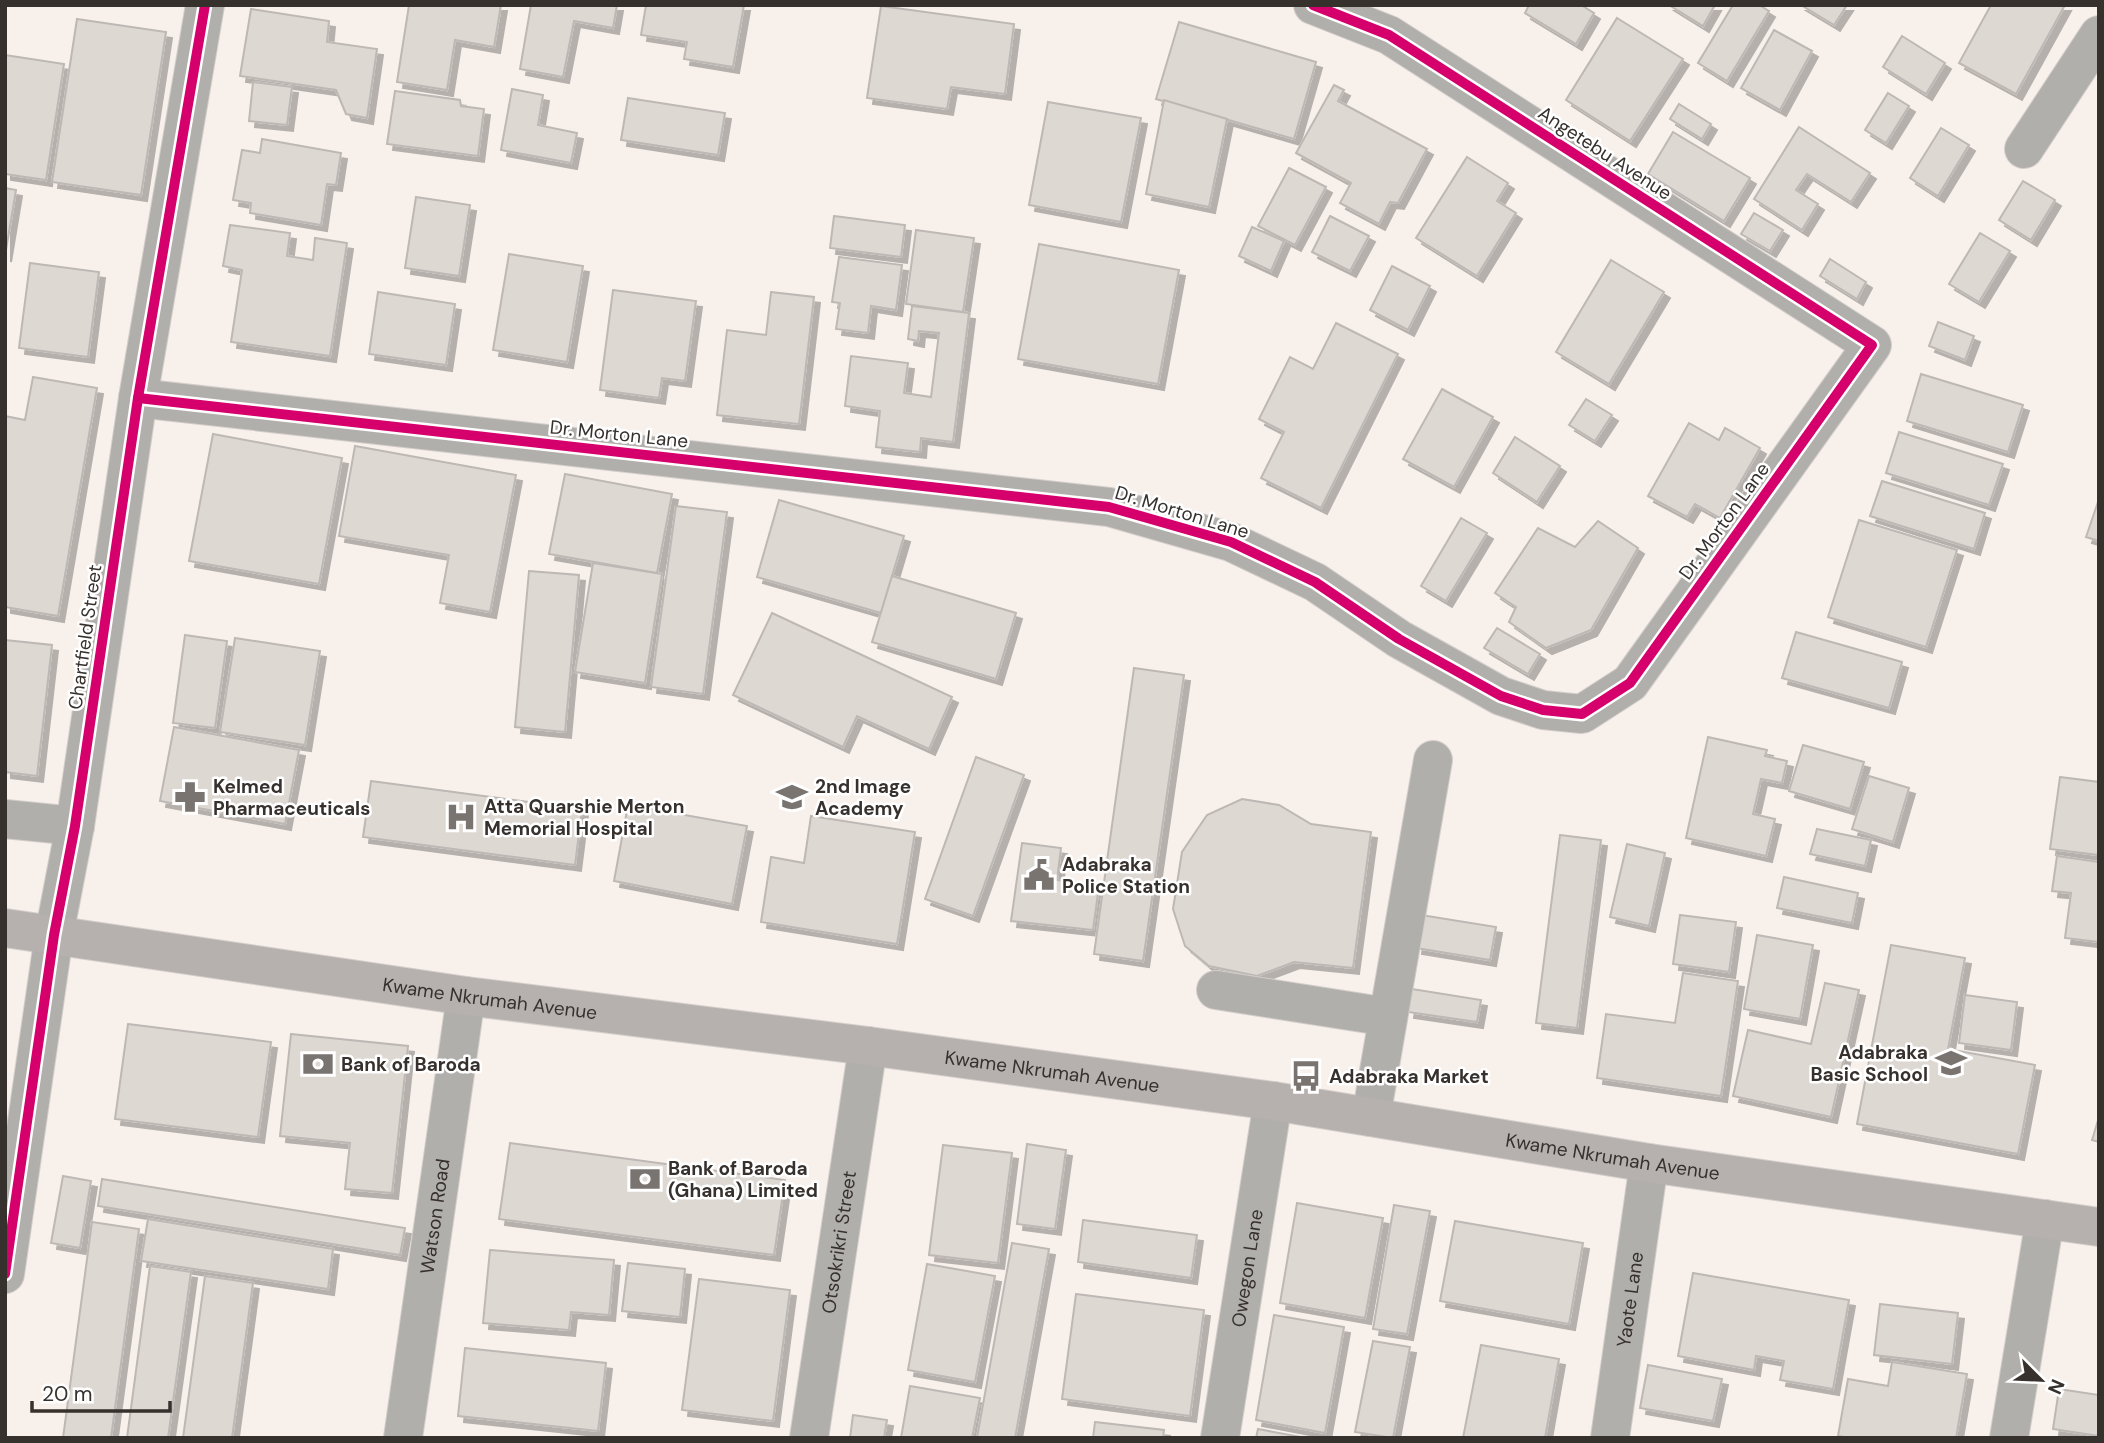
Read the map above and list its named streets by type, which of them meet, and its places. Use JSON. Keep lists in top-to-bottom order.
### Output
{
  "streets": {
    "main road": ["Kwame Nkrumah Avenue"],
    "street": [
      "Angetebu Avenue",
      "Dr. Morton Lane",
      "Chartfield Street",
      "Watson Road",
      "Otsokrikri Street",
      "Owegon Lane",
      "Yaote Lane"
    ]
  },
  "crossings": [
    ["Angetebu Avenue", "Dr. Morton Lane"],
    ["Dr. Morton Lane", "Chartfield Street"],
    ["Chartfield Street", "Kwame Nkrumah Avenue"],
    ["Kwame Nkrumah Avenue", "Watson Road"],
    ["Kwame Nkrumah Avenue", "Otsokrikri Street"],
    ["Kwame Nkrumah Avenue", "Owegon Lane"],
    ["Kwame Nkrumah Avenue", "Yaote Lane"]
  ],
  "places": {
    "pharmacy": ["Kelmed Pharmaceuticals"],
    "school or university": ["2nd Image Academy", "Adabraka Basic School"],
    "hospital": ["Atta Quarshie Merton Memorial Hospital"],
    "public building": ["Adabraka Police Station"],
    "bank": ["Bank of Baroda", "Bank of Baroda (Ghana) Limited"],
    "bus stop": ["Adabraka Market"]
  },
  "scale_bar": "20 m",
  "north": "bottom right"
}
